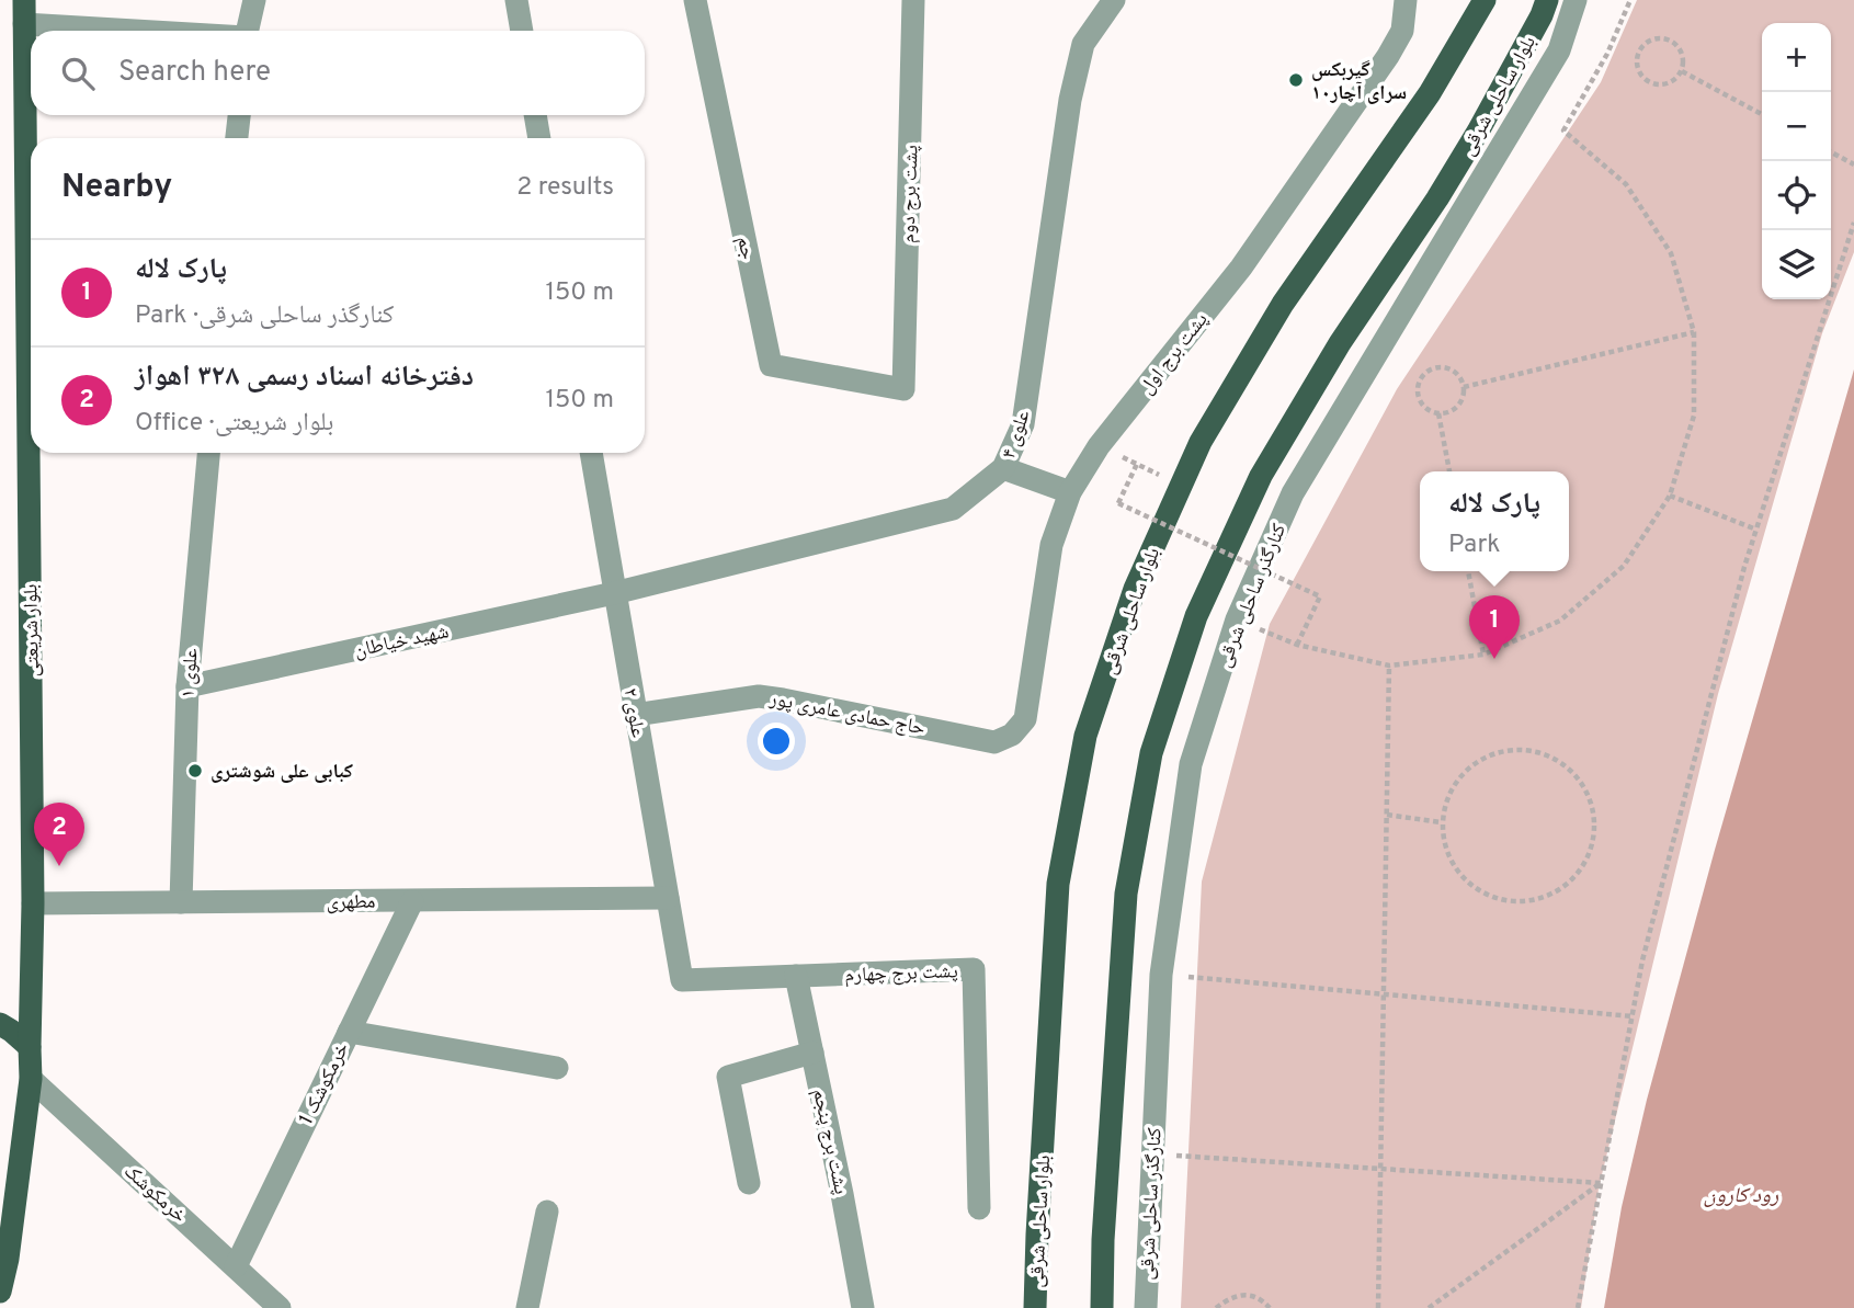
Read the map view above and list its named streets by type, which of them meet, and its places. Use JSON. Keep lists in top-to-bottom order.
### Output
{
  "streets": {
    "main road": ["بلوار ساحلی شرقی", "بلوار شریعتی"],
    "street": [
      "پشت برج دوم",
      "جم",
      "پشت برج اول",
      "علوی ۴",
      "کنارگذر ساحلی شرقی",
      "شهید خیاطان",
      "علوی ۱",
      "علوی ۲",
      "حاج حمادی عامری پور",
      "مطهری",
      "پشت برج چهارم",
      "خرمکوشک 1",
      "پشت برج پنجم",
      "خرمکوشک"
    ]
  },
  "crossings": [
    ["پشت برج دوم", "جم"],
    ["پشت برج اول", "حاج حمادی عامری پور"],
    ["علوی ۴", "شهید خیاطان"],
    ["علوی ۴", "علوی ۲"],
    ["بلوار شریعتی", "مطهری"],
    ["بلوار شریعتی", "خرمکوشک"],
    ["شهید خیاطان", "علوی ۱"],
    ["شهید خیاطان", "علوی ۲"],
    ["علوی ۱", "مطهری"],
    ["علوی ۲", "حاج حمادی عامری پور"],
    ["علوی ۲", "مطهری"],
    ["علوی ۲", "پشت برج چهارم"],
    ["مطهری", "خرمکوشک 1"],
    ["پشت برج چهارم", "پشت برج پنجم"],
    ["خرمکوشک 1", "خرمکوشک"]
  ],
  "water": ["رود کارون"],
  "places": ["گیربکس سرای آچار۱۰", "کبابی علی شوشتری"],
  "page": {
    "map_buttons": ["+", "−"],
    "search": "Search here",
    "heading": ["Nearby", "2 results"],
    "list": [
      {
        "mark": "1",
        "name": "پارک لاله",
        "note": "Park · کنارگذر ساحلی شرقی",
        "value": "150 m"
      },
      {
        "mark": "2",
        "name": "دفترخانه اسناد رسمی ۳۲۸ اهواز",
        "note": "Office · بلوار شریعتی",
        "value": "150 m"
      }
    ],
    "popup": ["پارک لاله", "Park"],
    "pins": ["1", "2"]
  }
}
